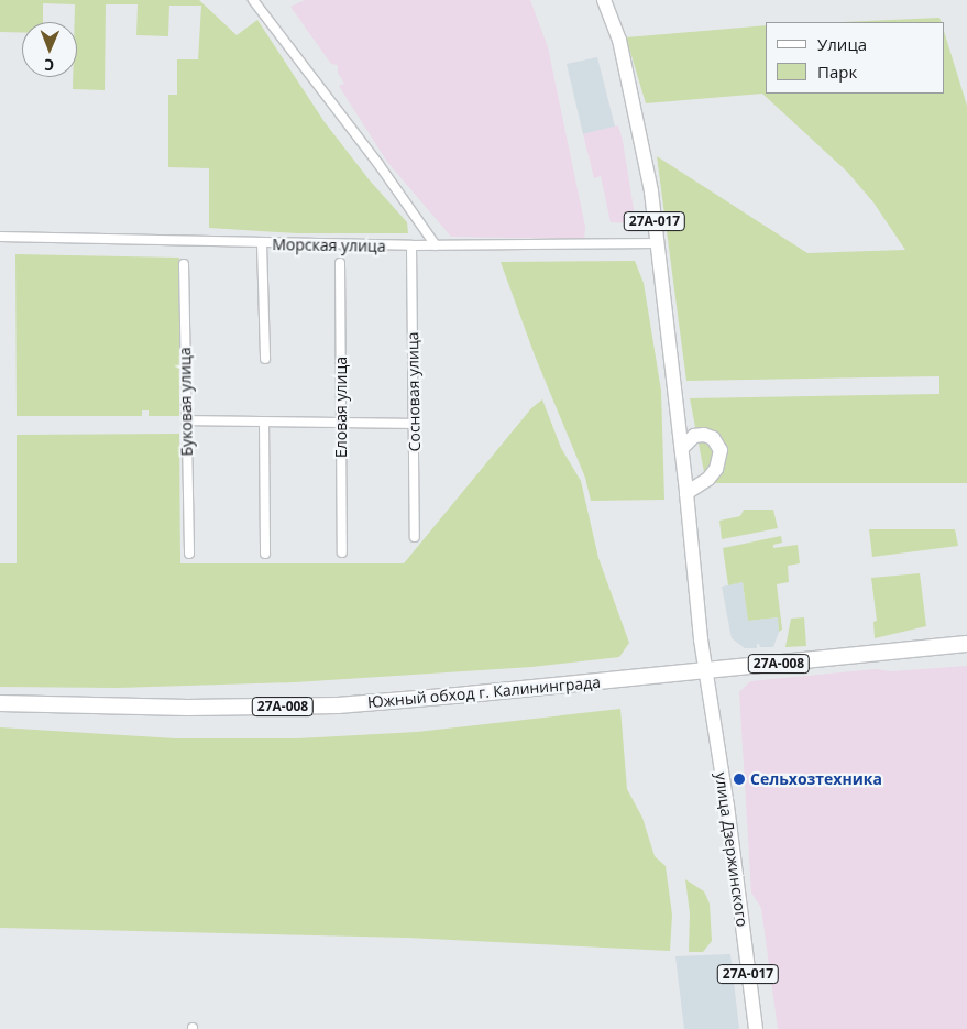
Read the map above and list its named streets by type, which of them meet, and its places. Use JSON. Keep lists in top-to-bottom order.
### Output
{
  "streets": {
    "highway": ["27А-008", "Южный обход г. Калининграда"],
    "main road": ["27А-017", "улица Дзержинского"],
    "street": [
      "Морская улица",
      "Сосновая улица",
      "Буковая улица",
      "Еловая улица"
    ]
  },
  "crossings": [
    ["27А-017", "Морская улица"],
    ["27А-017", "Южный обход г. Калининграда"],
    ["27А-017", "улица Дзержинского"],
    ["Морская улица", "Сосновая улица"],
    ["Южный обход г. Калининграда", "улица Дзержинского"]
  ],
  "places": ["Сельхозтехника"],
  "legend": ["Улица", "Парк"],
  "north": "bottom"
}
